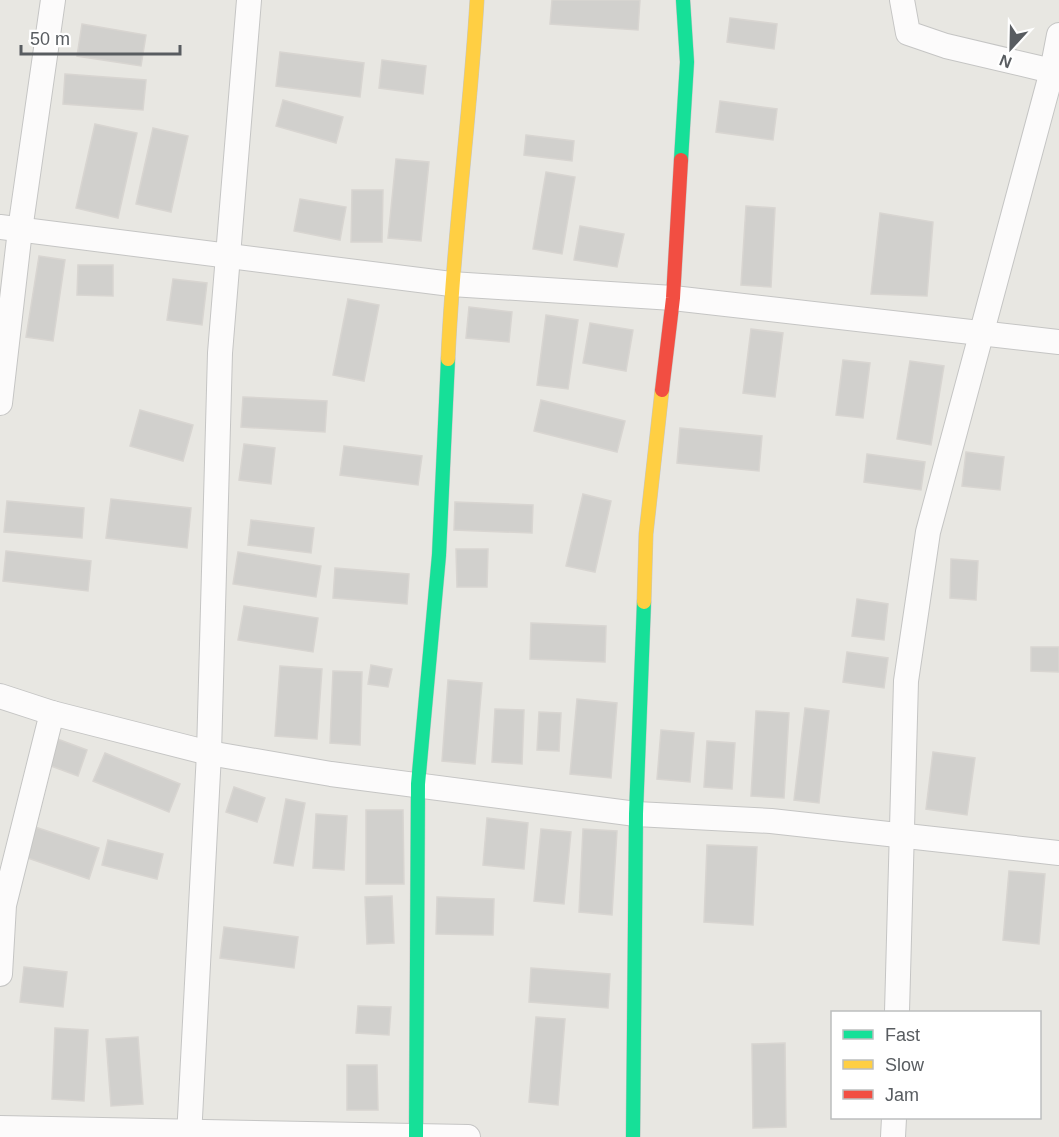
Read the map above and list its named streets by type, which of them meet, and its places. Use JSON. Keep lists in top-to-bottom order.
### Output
{
  "legend": ["Fast", "Slow", "Jam"],
  "scale_bar": "50 m",
  "north": "bottom"
}
